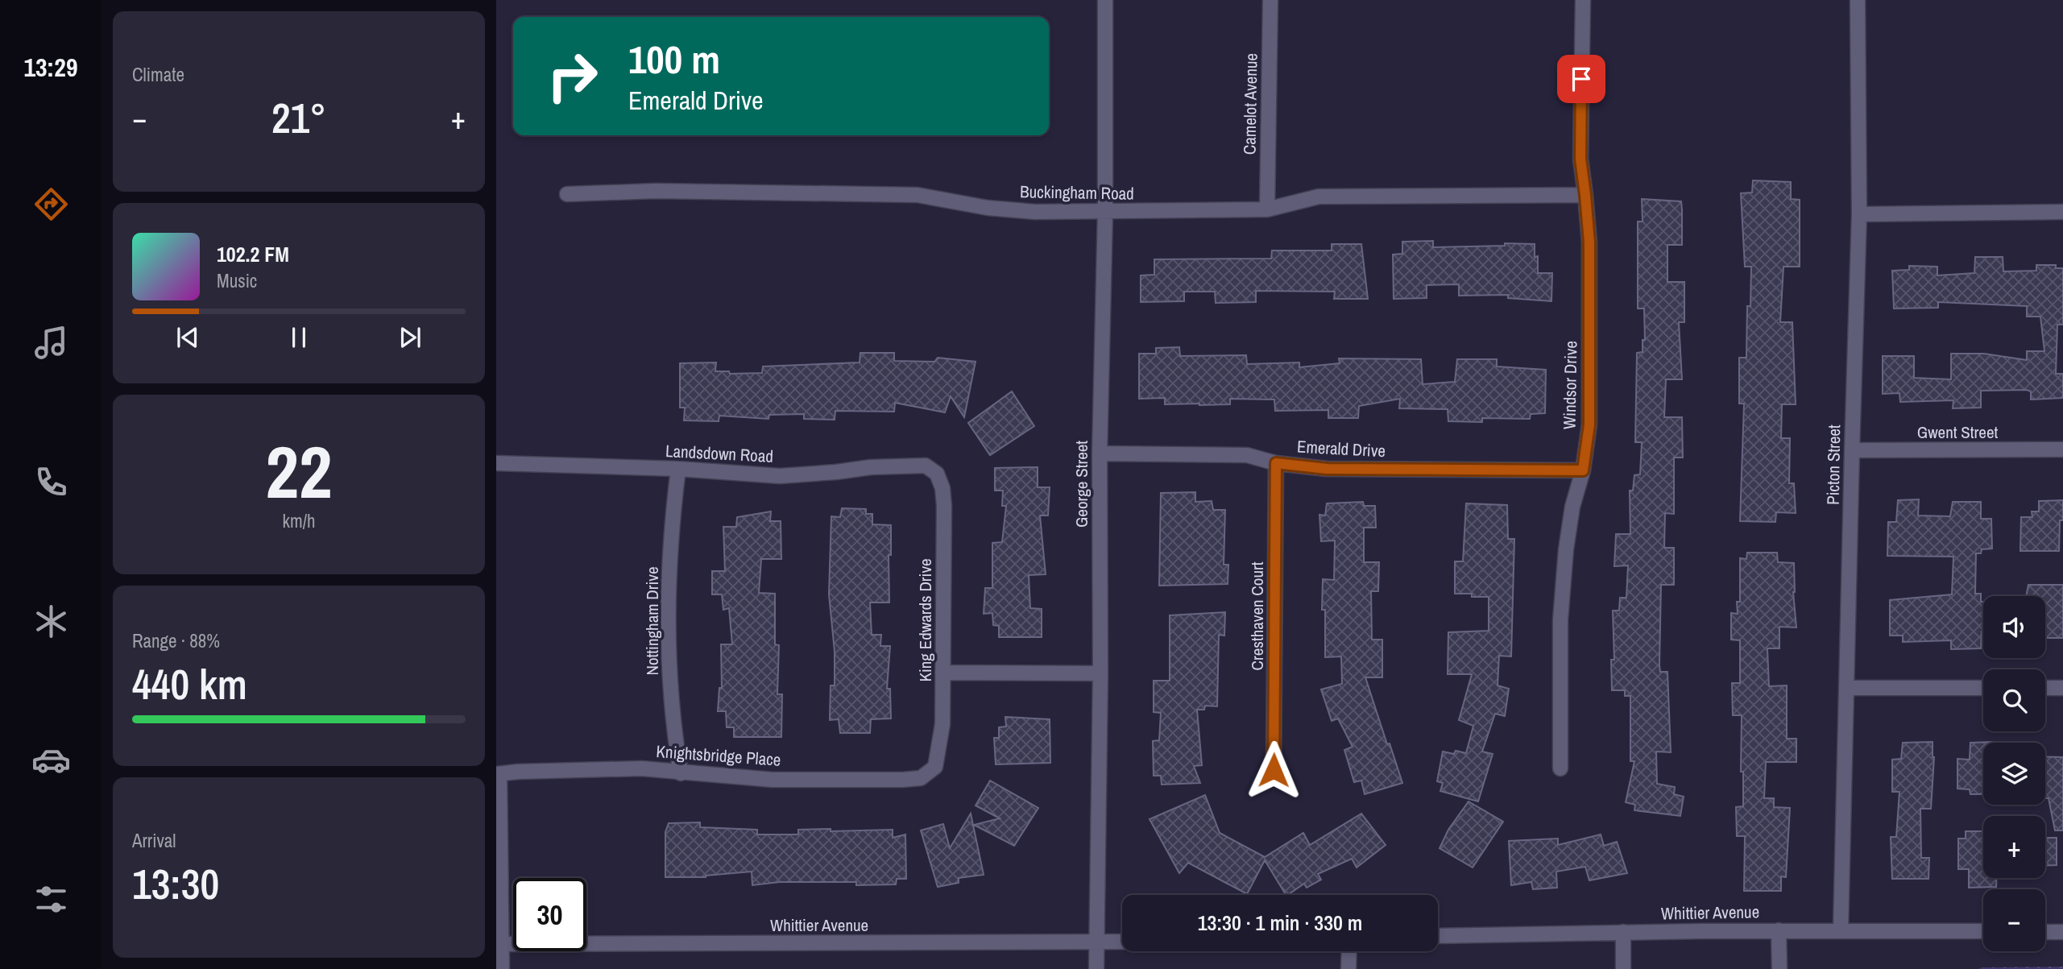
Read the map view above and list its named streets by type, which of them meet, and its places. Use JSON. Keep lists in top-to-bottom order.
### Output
{
  "streets": {
    "street": [
      "Camelot Avenue",
      "Buckingham Road",
      "Windsor Drive",
      "Gwent Street",
      "Emerald Drive",
      "Landsdown Road",
      "Picton Street",
      "George Street",
      "Cresthaven Court",
      "King Edwards Drive",
      "Nottingham Drive",
      "Knightsbridge Place",
      "Whittier Avenue"
    ]
  },
  "crossings": [
    ["Camelot Avenue", "Buckingham Road"],
    ["Buckingham Road", "Windsor Drive"],
    ["Buckingham Road", "George Street"],
    ["Windsor Drive", "Emerald Drive"],
    ["Gwent Street", "Picton Street"],
    ["Emerald Drive", "George Street"],
    ["Emerald Drive", "Cresthaven Court"],
    ["Landsdown Road", "King Edwards Drive"],
    ["Landsdown Road", "Nottingham Drive"],
    ["Picton Street", "Whittier Avenue"],
    ["George Street", "Whittier Avenue"],
    ["King Edwards Drive", "Knightsbridge Place"],
    ["Nottingham Drive", "Knightsbridge Place"]
  ],
  "page": {
    "tabs": "13:29",
    "tile": [
      "Climate",
      ["22", "km/h"],
      ["Range · 88%", "440 km"],
      ["Arrival", "13:30"]
    ],
    "turn": ["100 m", "Emerald Drive"],
    "heat": ["−", "21°", "+"],
    "song": ["102.2 FM", "Music"],
    "map_buttons": ["+", "−"],
    "limit": "30",
    "trip": "13:30 · 1 min · 330 m"
  }
}
